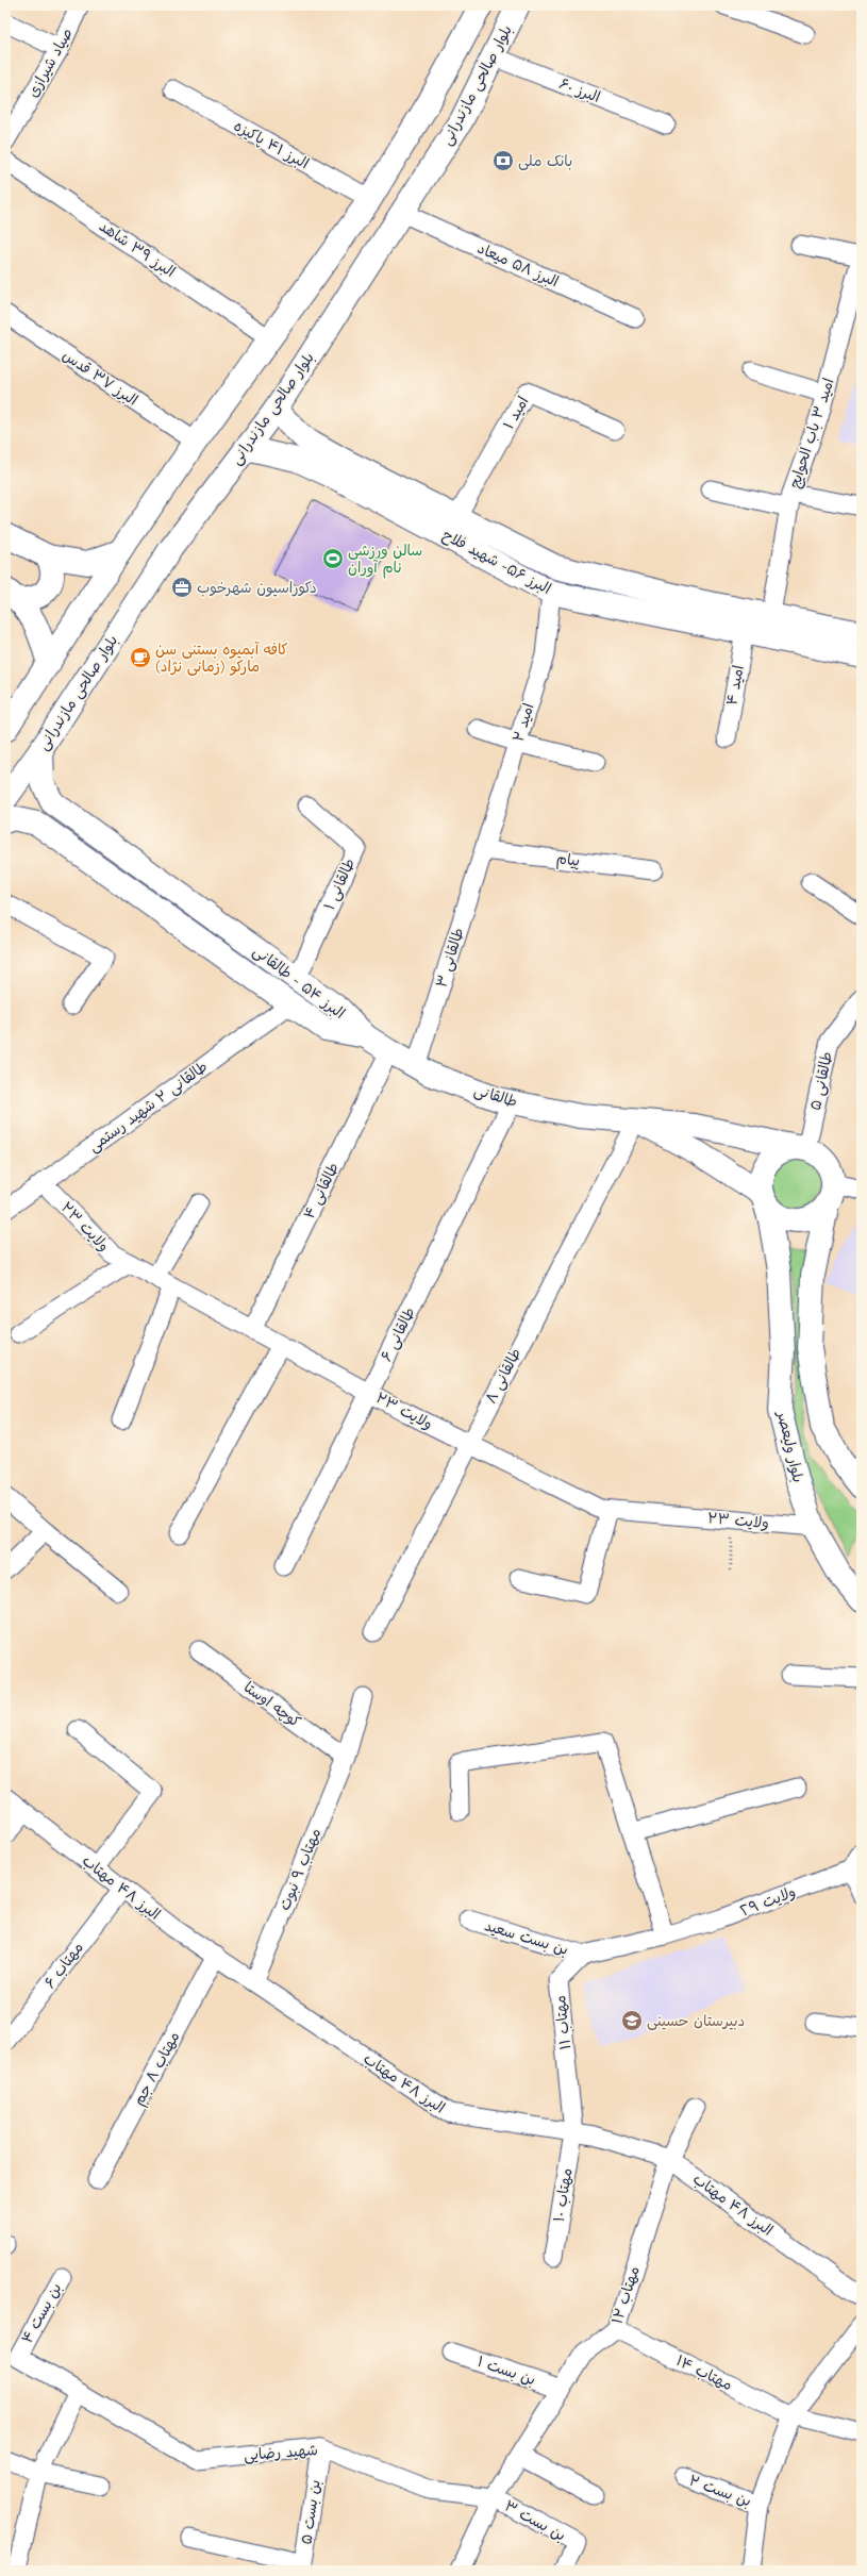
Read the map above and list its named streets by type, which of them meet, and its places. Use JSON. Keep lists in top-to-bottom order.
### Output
{
  "streets": {
    "main road": [
      "بلوار صالحی مازندرانی",
      "البرز ۵۶- شهید فلاح",
      "البرز ۵۴ - طالقانی",
      "طالقانی",
      "بلوار ولیعصر"
    ],
    "street": [
      "صیاد شیرازی",
      "البرز ۶۰",
      "البرز ۴۱ پاکیزه",
      "البرز ۳۹ شاهد",
      "البرز ۵۸ میعاد",
      "البرز ۳۷ قدس",
      "امید ۱",
      "امید ۳ باب الحوایج",
      "امید ۴",
      "امید ۲",
      "پیام",
      "طالقانی ۱",
      "طالقانی ۳",
      "طالقانی ۵",
      "طالقانی ۲ شهید رستمی",
      "طالقانی ۴",
      "ولایت ٣۳",
      "طالقانی ۶",
      "طالقانی ۸",
      "کوچه اوستا",
      "مهتاب ۹ نبوت",
      "البرز ۴۸ مهتاب",
      "ولایت ٢٩",
      "بن بست سعید",
      "مهتاب ۶",
      "مهتاب ۱۱",
      "مهتاب ۸ جم",
      "مهتاب ۱۰",
      "مهتاب ۱۲",
      "بن بست ۴",
      "بن بست ۱",
      "مهتاب ۱۴",
      "شهید رضایی",
      "بن بست ۲",
      "بن بست ۵",
      "بن بست ۳"
    ]
  },
  "crossings": [
    ["بلوار صالحی مازندرانی", "البرز ۶۰"],
    ["بلوار صالحی مازندرانی", "البرز ۵۸ میعاد"],
    ["بلوار صالحی مازندرانی", "البرز ۵۶- شهید فلاح"],
    ["بلوار صالحی مازندرانی", "البرز ۵۴ - طالقانی"],
    ["امید ۱", "البرز ۵۶- شهید فلاح"],
    ["امید ۳ باب الحوایج", "البرز ۵۶- شهید فلاح"],
    ["البرز ۵۶- شهید فلاح", "امید ۴"],
    ["البرز ۵۶- شهید فلاح", "امید ۲"],
    ["امید ۲", "پیام"],
    ["امید ۲", "طالقانی ۳"],
    ["پیام", "طالقانی ۳"],
    ["طالقانی ۱", "البرز ۵۴ - طالقانی"],
    ["طالقانی ۳", "طالقانی"],
    ["البرز ۵۴ - طالقانی", "طالقانی"],
    ["البرز ۵۴ - طالقانی", "طالقانی ۲ شهید رستمی"],
    ["طالقانی ۵", "طالقانی"],
    ["طالقانی ۵", "بلوار ولیعصر"],
    ["طالقانی", "طالقانی ۴"],
    ["طالقانی", "طالقانی ۶"],
    ["طالقانی", "طالقانی ۸"],
    ["طالقانی", "بلوار ولیعصر"],
    ["طالقانی ۲ شهید رستمی", "ولایت ٣۳"],
    ["طالقانی ۴", "ولایت ٣۳"],
    ["ولایت ٣۳", "طالقانی ۶"],
    ["ولایت ٣۳", "طالقانی ۸"],
    ["ولایت ٣۳", "بلوار ولیعصر"],
    ["کوچه اوستا", "مهتاب ۹ نبوت"],
    ["مهتاب ۹ نبوت", "البرز ۴۸ مهتاب"],
    ["البرز ۴۸ مهتاب", "مهتاب ۶"],
    ["البرز ۴۸ مهتاب", "مهتاب ۱۱"],
    ["البرز ۴۸ مهتاب", "مهتاب ۸ جم"],
    ["البرز ۴۸ مهتاب", "مهتاب ۱۰"],
    ["البرز ۴۸ مهتاب", "مهتاب ۱۲"],
    ["بن بست سعید", "مهتاب ۱۱"],
    ["مهتاب ۱۱", "مهتاب ۱۰"],
    ["مهتاب ۱۲", "بن بست ۱"],
    ["مهتاب ۱۲", "مهتاب ۱۴"],
    ["مهتاب ۱۲", "شهید رضایی"],
    ["مهتاب ۱۲", "بن بست ۳"],
    ["بن بست ۴", "شهید رضایی"],
    ["شهید رضایی", "بن بست ۵"],
    ["شهید رضایی", "بن بست ۳"]
  ],
  "places": {
    "bank": ["بانک ملی"],
    "sports": ["سالن ورزشی نام آوران"],
    "office": ["دکوراسیون شهرخوب"],
    "cafe": ["کافه آبمیوه بستنی سن مارکو (زمانی نژاد)"],
    "school or university": ["دبیرستان حسینی"]
  }
}
